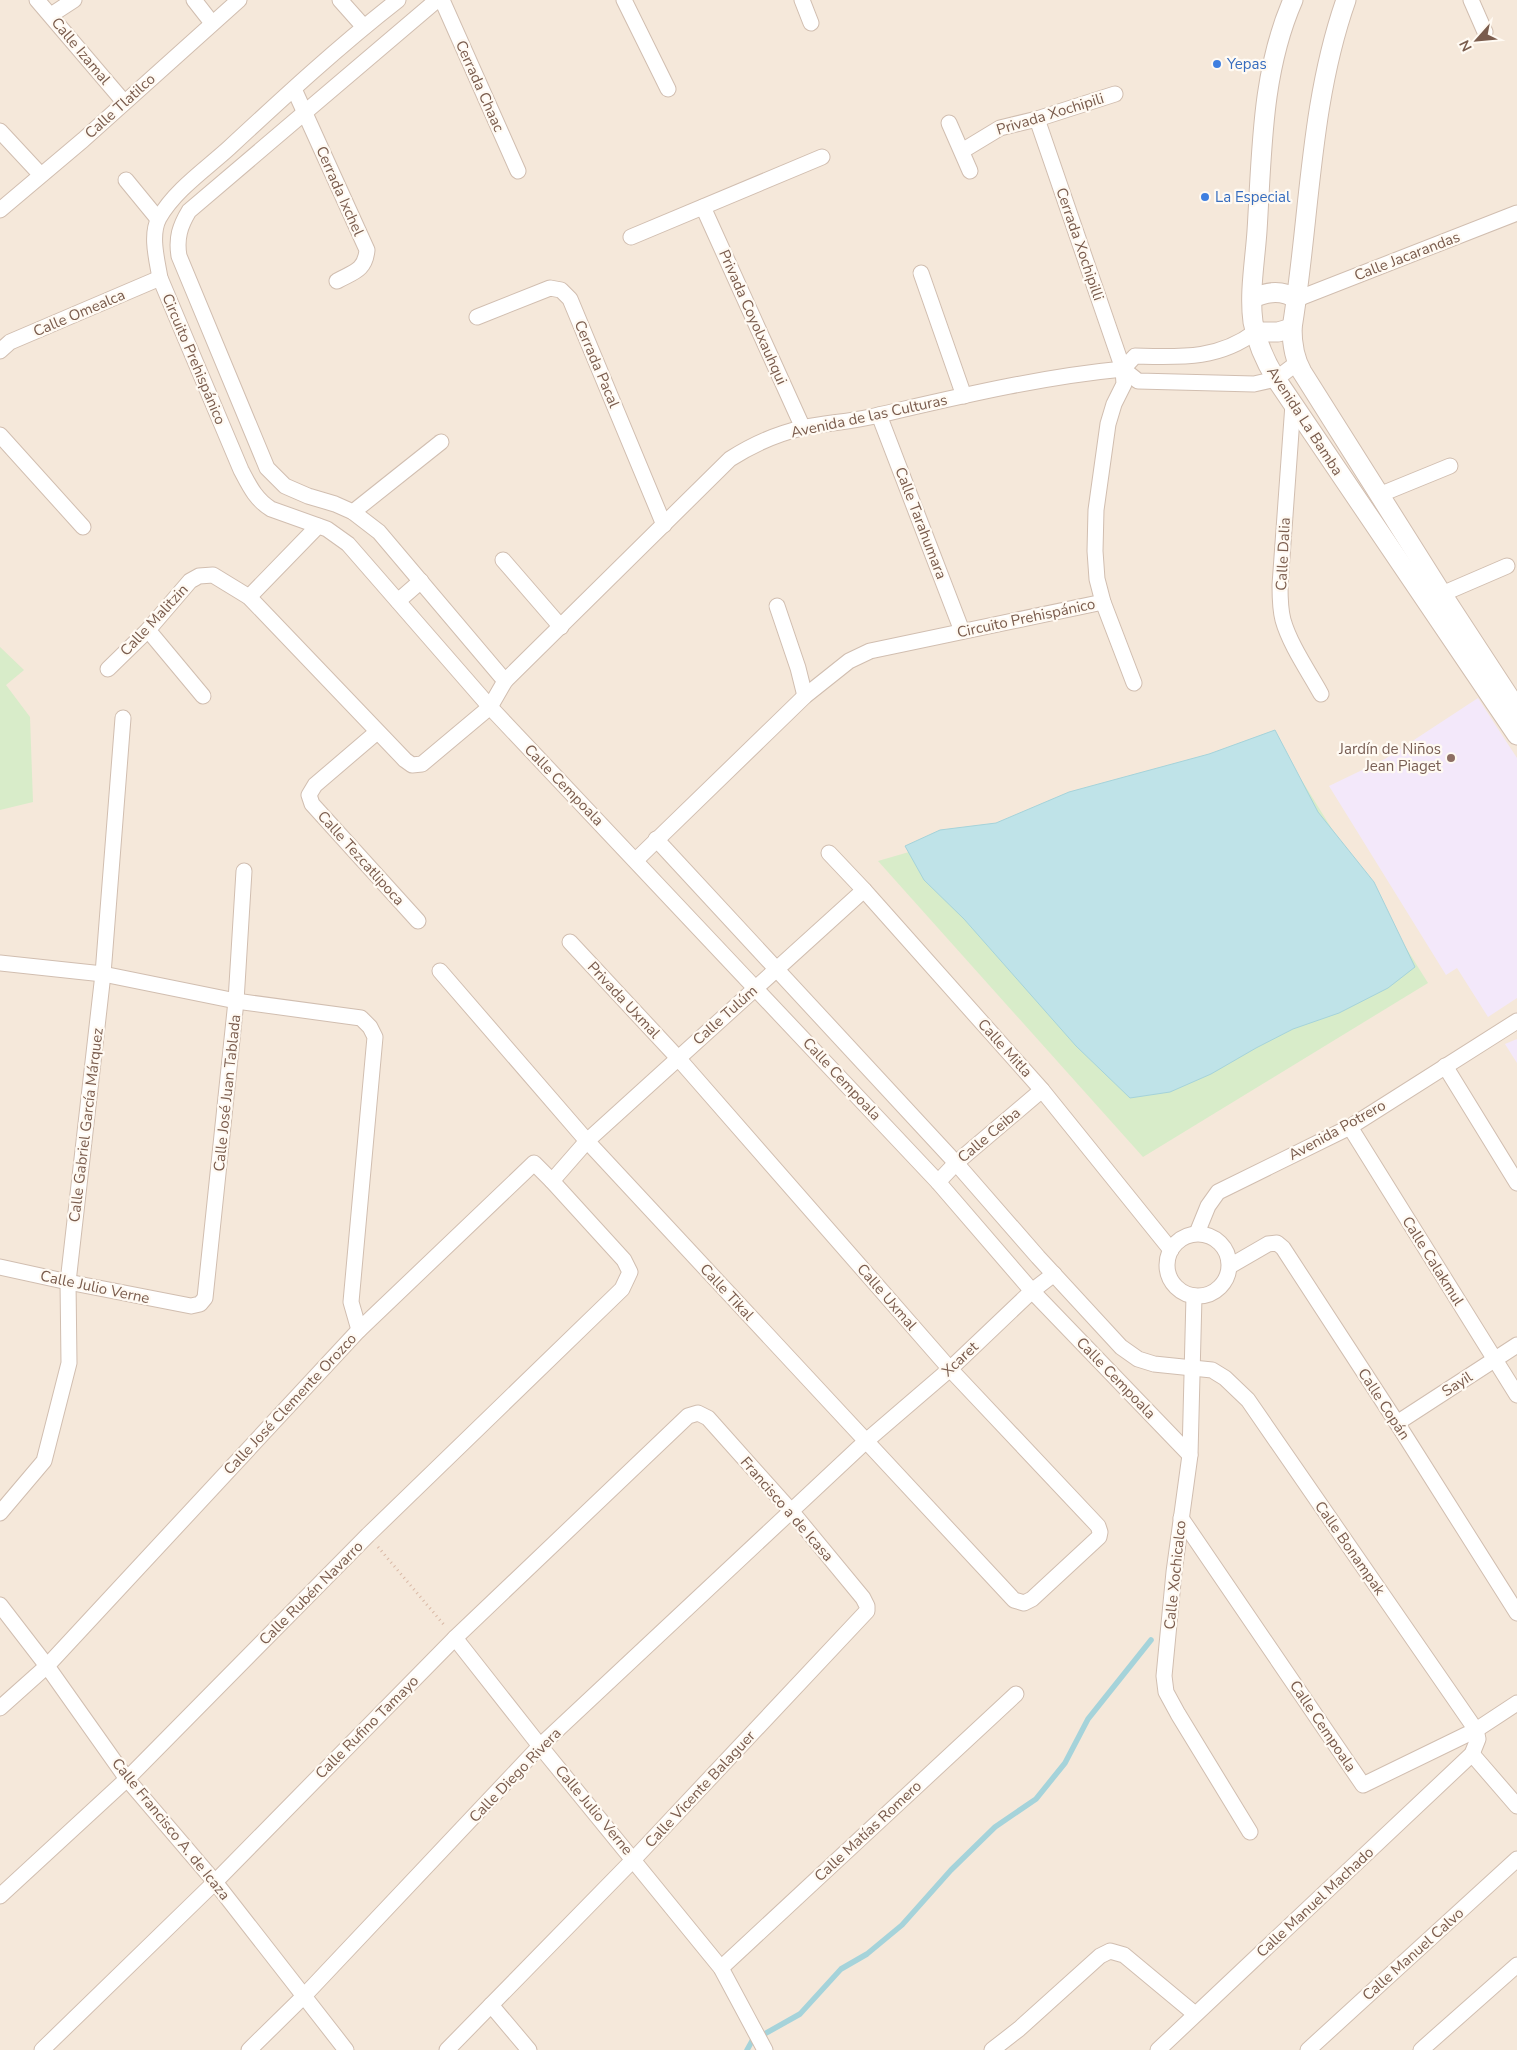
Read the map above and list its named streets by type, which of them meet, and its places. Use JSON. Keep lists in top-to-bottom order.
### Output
{
  "streets": {
    "street": [
      "Calle Izamal",
      "Cerrada Chaac",
      "Calle Tlatilco",
      "Privada Xochipili",
      "Cerrada Ixchel",
      "Cerrada Xochipilli",
      "Calle Jacarandas",
      "Calle Omealca",
      "Privada Coyolxauhqui",
      "Circuito Prehispánico",
      "Cerrada Pacal",
      "Avenida de las Culturas",
      "Avenida La Bamba",
      "Calle Tarahumara",
      "Calle Dalia",
      "Calle Malitzin",
      "Calle Cempoala",
      "Calle Tezcatlipoca",
      "Privada Uxmal",
      "Calle Tulúm",
      "Calle Mitla",
      "Calle José Juan Tablada",
      "Calle Gabriel García Márquez",
      "Avenida Potrero",
      "Calle Ceiba",
      "Calle Calakmul",
      "Calle Julio Verne",
      "Calle Tikal",
      "Calle Uxmal",
      "Xcaret",
      "Sayil",
      "Calle José Clemente Orozco",
      "Calle Copán",
      "Francisco a de Icasa",
      "Calle Bonampak",
      "Calle Xochicalco",
      "Calle Rubén Navarro",
      "Calle Rufino Tamayo",
      "Calle Diego Rivera",
      "Calle Vicente Balaguer",
      "Calle Francisco A. de Icaza",
      "Calle Matías Romero",
      "Calle Manuel Machado",
      "Calle Manuel Calvo"
    ]
  },
  "crossings": [
    ["Calle Izamal", "Calle Tlatilco"],
    ["Privada Xochipili", "Cerrada Xochipilli"],
    ["Cerrada Ixchel", "Circuito Prehispánico"],
    ["Cerrada Xochipilli", "Circuito Prehispánico"],
    ["Cerrada Xochipilli", "Avenida de las Culturas"],
    ["Calle Jacarandas", "Avenida de las Culturas"],
    ["Calle Jacarandas", "Avenida La Bamba"],
    ["Calle Omealca", "Circuito Prehispánico"],
    ["Privada Coyolxauhqui", "Avenida de las Culturas"],
    ["Circuito Prehispánico", "Avenida de las Culturas"],
    ["Circuito Prehispánico", "Calle Tarahumara"],
    ["Circuito Prehispánico", "Calle Cempoala"],
    ["Cerrada Pacal", "Avenida de las Culturas"],
    ["Avenida de las Culturas", "Avenida La Bamba"],
    ["Avenida de las Culturas", "Calle Tarahumara"],
    ["Avenida de las Culturas", "Calle Cempoala"],
    ["Avenida de las Culturas", "Calle Tezcatlipoca"],
    ["Avenida La Bamba", "Calle Dalia"],
    ["Calle Cempoala", "Calle Tulúm"],
    ["Calle Cempoala", "Calle Ceiba"],
    ["Calle Cempoala", "Xcaret"],
    ["Calle Cempoala", "Calle Bonampak"],
    ["Calle Cempoala", "Calle Xochicalco"],
    ["Privada Uxmal", "Calle Tulúm"],
    ["Privada Uxmal", "Calle Uxmal"],
    ["Calle Tulúm", "Calle Mitla"],
    ["Calle Tulúm", "Calle Tikal"],
    ["Calle Tulúm", "Calle Uxmal"],
    ["Calle Mitla", "Avenida Potrero"],
    ["Calle Mitla", "Calle Ceiba"],
    ["Calle Mitla", "Calle Copán"],
    ["Calle Mitla", "Calle Xochicalco"],
    ["Calle José Juan Tablada", "Calle Julio Verne"],
    ["Calle Gabriel García Márquez", "Calle Julio Verne"],
    ["Avenida Potrero", "Calle Calakmul"],
    ["Avenida Potrero", "Calle Copán"],
    ["Avenida Potrero", "Calle Xochicalco"],
    ["Calle Calakmul", "Sayil"],
    ["Calle Julio Verne", "Calle Rufino Tamayo"],
    ["Calle Julio Verne", "Calle Diego Rivera"],
    ["Calle Julio Verne", "Calle Vicente Balaguer"],
    ["Calle Julio Verne", "Calle Matías Romero"],
    ["Calle Tikal", "Calle Uxmal"],
    ["Calle Tikal", "Xcaret"],
    ["Calle Uxmal", "Xcaret"],
    ["Xcaret", "Francisco a de Icasa"],
    ["Xcaret", "Calle Diego Rivera"],
    ["Sayil", "Calle Copán"],
    ["Calle José Clemente Orozco", "Calle Rubén Navarro"],
    ["Calle José Clemente Orozco", "Calle Francisco A. de Icaza"],
    ["Calle Copán", "Calle Xochicalco"],
    ["Francisco a de Icasa", "Calle Rufino Tamayo"],
    ["Francisco a de Icasa", "Calle Diego Rivera"],
    ["Francisco a de Icasa", "Calle Vicente Balaguer"],
    ["Calle Bonampak", "Calle Xochicalco"],
    ["Calle Rubén Navarro", "Calle Francisco A. de Icaza"],
    ["Calle Rufino Tamayo", "Calle Francisco A. de Icaza"],
    ["Calle Diego Rivera", "Calle Francisco A. de Icaza"]
  ],
  "places": ["Yepas", "La Especial", "Jardín de Niños Jean Piaget"],
  "north": "bottom left"
}
